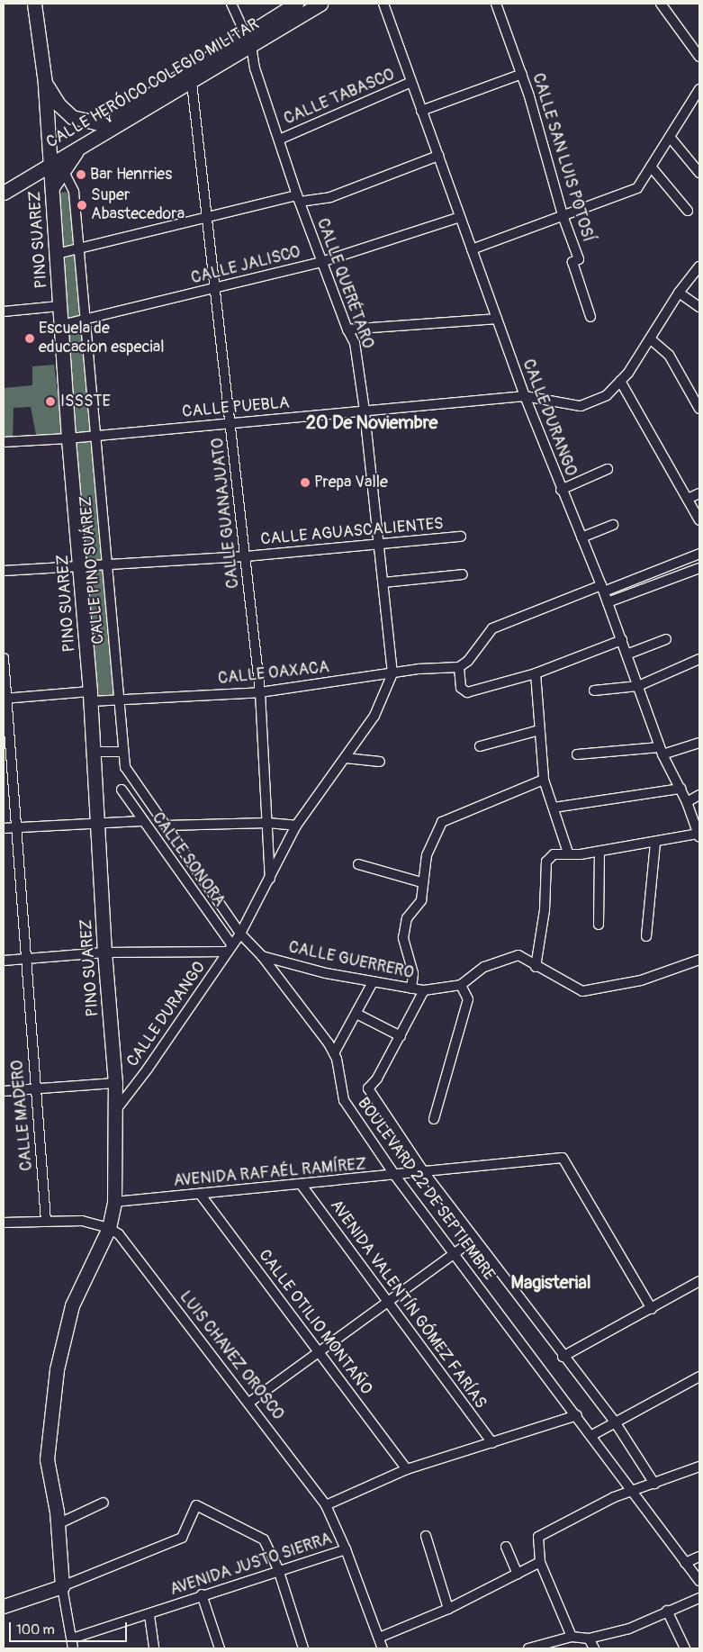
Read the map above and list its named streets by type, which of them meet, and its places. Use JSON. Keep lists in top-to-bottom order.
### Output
{
  "streets": {
    "street": [
      "CALLE HERÓICO COLEGIO MILITAR",
      "CALLE TABASCO",
      "CALLE SAN LUIS POTOSÍ",
      "PINO SUAREZ",
      "CALLE JALISCO",
      "CALLE QUERÉTARO",
      "CALLE PUEBLA",
      "CALLE DURANGO",
      "CALLE GUANAJUATO",
      "CALLE AGUASCALIENTES",
      "CALLE PINO SUÁREZ",
      "CALLE OAXACA",
      "CALLE SONORA",
      "CALLE GUERRERO",
      "CALLE MADERO",
      "AVENIDA RAFAÉL RAMÍREZ",
      "BOULEVARD 22 DE SEPTIEMBRE",
      "AVENIDA VALENTÍN GÓMEZ FARÍAS",
      "CALLE OTILIO MONTAÑO",
      "LUIS CHAVEZ OROSCO",
      "AVENIDA JUSTO SIERRA"
    ]
  },
  "crossings": [
    ["CALLE HERÓICO COLEGIO MILITAR", "PINO SUAREZ"],
    ["CALLE HERÓICO COLEGIO MILITAR", "CALLE QUERÉTARO"],
    ["CALLE HERÓICO COLEGIO MILITAR", "CALLE GUANAJUATO"],
    ["CALLE TABASCO", "CALLE QUERÉTARO"],
    ["CALLE TABASCO", "CALLE DURANGO"],
    ["PINO SUAREZ", "CALLE JALISCO"],
    ["PINO SUAREZ", "CALLE PUEBLA"],
    ["PINO SUAREZ", "CALLE DURANGO"],
    ["PINO SUAREZ", "CALLE AGUASCALIENTES"],
    ["PINO SUAREZ", "CALLE OAXACA"],
    ["PINO SUAREZ", "AVENIDA RAFAÉL RAMÍREZ"],
    ["PINO SUAREZ", "LUIS CHAVEZ OROSCO"],
    ["CALLE JALISCO", "CALLE QUERÉTARO"],
    ["CALLE JALISCO", "CALLE DURANGO"],
    ["CALLE JALISCO", "CALLE GUANAJUATO"],
    ["CALLE JALISCO", "CALLE PINO SUÁREZ"],
    ["CALLE QUERÉTARO", "CALLE PUEBLA"],
    ["CALLE QUERÉTARO", "CALLE GUANAJUATO"],
    ["CALLE QUERÉTARO", "CALLE AGUASCALIENTES"],
    ["CALLE QUERÉTARO", "CALLE OAXACA"],
    ["CALLE PUEBLA", "CALLE DURANGO"],
    ["CALLE PUEBLA", "CALLE GUANAJUATO"],
    ["CALLE PUEBLA", "CALLE PINO SUÁREZ"],
    ["CALLE DURANGO", "CALLE PINO SUÁREZ"],
    ["CALLE DURANGO", "CALLE SONORA"],
    ["CALLE GUANAJUATO", "CALLE AGUASCALIENTES"],
    ["CALLE GUANAJUATO", "CALLE OAXACA"],
    ["CALLE AGUASCALIENTES", "CALLE PINO SUÁREZ"],
    ["CALLE PINO SUÁREZ", "CALLE OAXACA"],
    ["CALLE OAXACA", "CALLE MADERO"],
    ["CALLE GUERRERO", "BOULEVARD 22 DE SEPTIEMBRE"],
    ["AVENIDA RAFAÉL RAMÍREZ", "BOULEVARD 22 DE SEPTIEMBRE"],
    ["AVENIDA RAFAÉL RAMÍREZ", "AVENIDA VALENTÍN GÓMEZ FARÍAS"],
    ["AVENIDA RAFAÉL RAMÍREZ", "CALLE OTILIO MONTAÑO"],
    ["LUIS CHAVEZ OROSCO", "AVENIDA JUSTO SIERRA"]
  ],
  "districts": ["20 De Noviembre", "Magisterial"],
  "places": [
    "Bar Henrries",
    "Super Abastecedora",
    "Escuela de educacion especial",
    "ISSSTE",
    "Prepa Valle"
  ],
  "scale_bar": "100 m"
}
